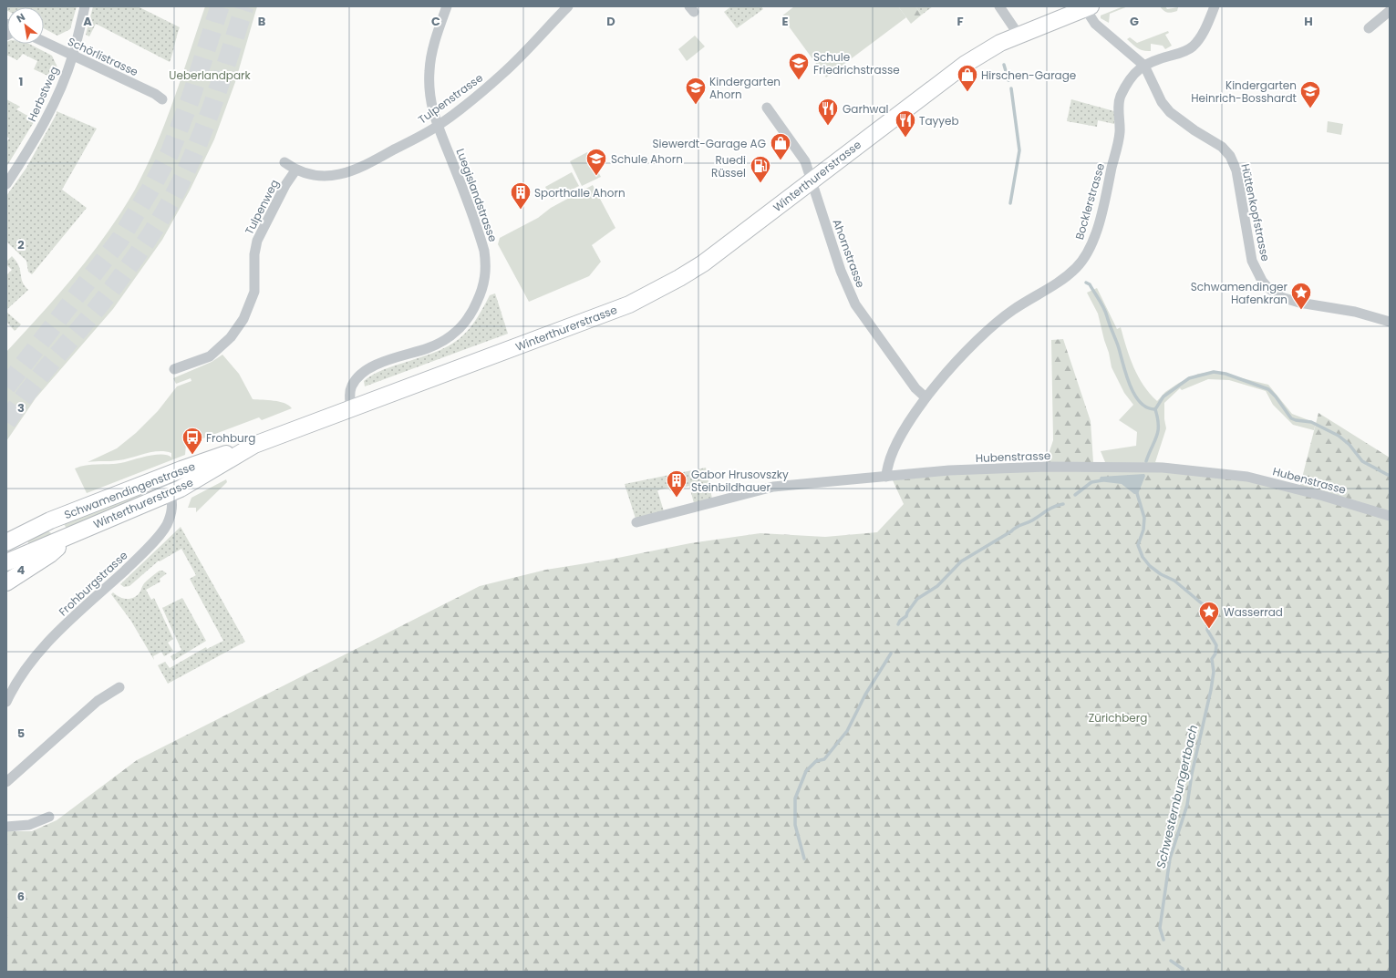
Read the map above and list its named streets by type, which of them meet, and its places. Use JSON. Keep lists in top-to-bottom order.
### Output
{
  "streets": {
    "main road": ["Winterthurerstrasse", "Schwamendingenstrasse"],
    "street": [
      "Schörlistrasse",
      "Herbstweg",
      "Tulpenstrasse",
      "Luegislandstrasse",
      "Bocklerstrasse",
      "Tulpenweg",
      "Hüttenkopfstrasse",
      "Ahornstrasse",
      "Hubenstrasse",
      "Frohburgstrasse"
    ]
  },
  "crossings": [
    ["Schörlistrasse", "Herbstweg"],
    ["Tulpenstrasse", "Luegislandstrasse"],
    ["Tulpenstrasse", "Tulpenweg"],
    ["Winterthurerstrasse", "Luegislandstrasse"],
    ["Winterthurerstrasse", "Hüttenkopfstrasse"],
    ["Winterthurerstrasse", "Ahornstrasse"],
    ["Winterthurerstrasse", "Schwamendingenstrasse"],
    ["Winterthurerstrasse", "Frohburgstrasse"],
    ["Bocklerstrasse", "Hüttenkopfstrasse"],
    ["Bocklerstrasse", "Ahornstrasse"],
    ["Bocklerstrasse", "Hubenstrasse"]
  ],
  "water": ["Schwesternbungertbach"],
  "parks": ["Ueberlandpark", "Zürichberg"],
  "places": {
    "school or university": [
      "Schule Friedrichstrasse",
      "Kindergarten Ahorn",
      "Kindergarten Heinrich-Bosshardt",
      "Schule Ahorn"
    ],
    "shop": ["Hirschen-Garage", "Siewerdt-Garage AG"],
    "restaurant": ["Garhwal", "Tayyeb"],
    "fuel station": ["Ruedi Rüssel"],
    "building": ["Sporthalle Ahorn", "Gabor Hrusovszky Steinbildhauer"],
    "place": ["Schwamendinger Hafenkran", "Wasserrad"],
    "bus stop": ["Frohburg"]
  },
  "north": "top left",
  "grid": {
    "columns": [
      "A",
      "B",
      "C",
      "D",
      "E",
      "F",
      "G",
      "H"
    ],
    "rows": [
      "1",
      "2",
      "3",
      "4",
      "5",
      "6"
    ]
  }
}
